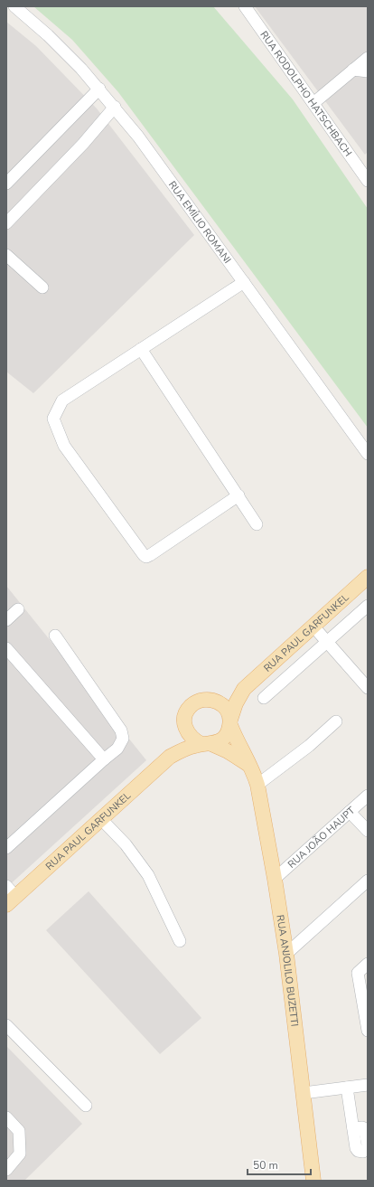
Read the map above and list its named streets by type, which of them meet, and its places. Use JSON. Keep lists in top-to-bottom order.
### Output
{
  "streets": {
    "main road": ["RUA PAUL GARFUNKEL", "RUA ANJOLILO BUZETTI"],
    "street": ["RUA RODOLPHO HATSCHBACH", "RUA EMÍLIO ROMANI", "RUA JOÃO HAUPT"]
  },
  "crossings": [
    ["RUA PAUL GARFUNKEL", "RUA ANJOLILO BUZETTI"],
    ["RUA JOÃO HAUPT", "RUA ANJOLILO BUZETTI"]
  ],
  "scale_bar": "50 m"
}
